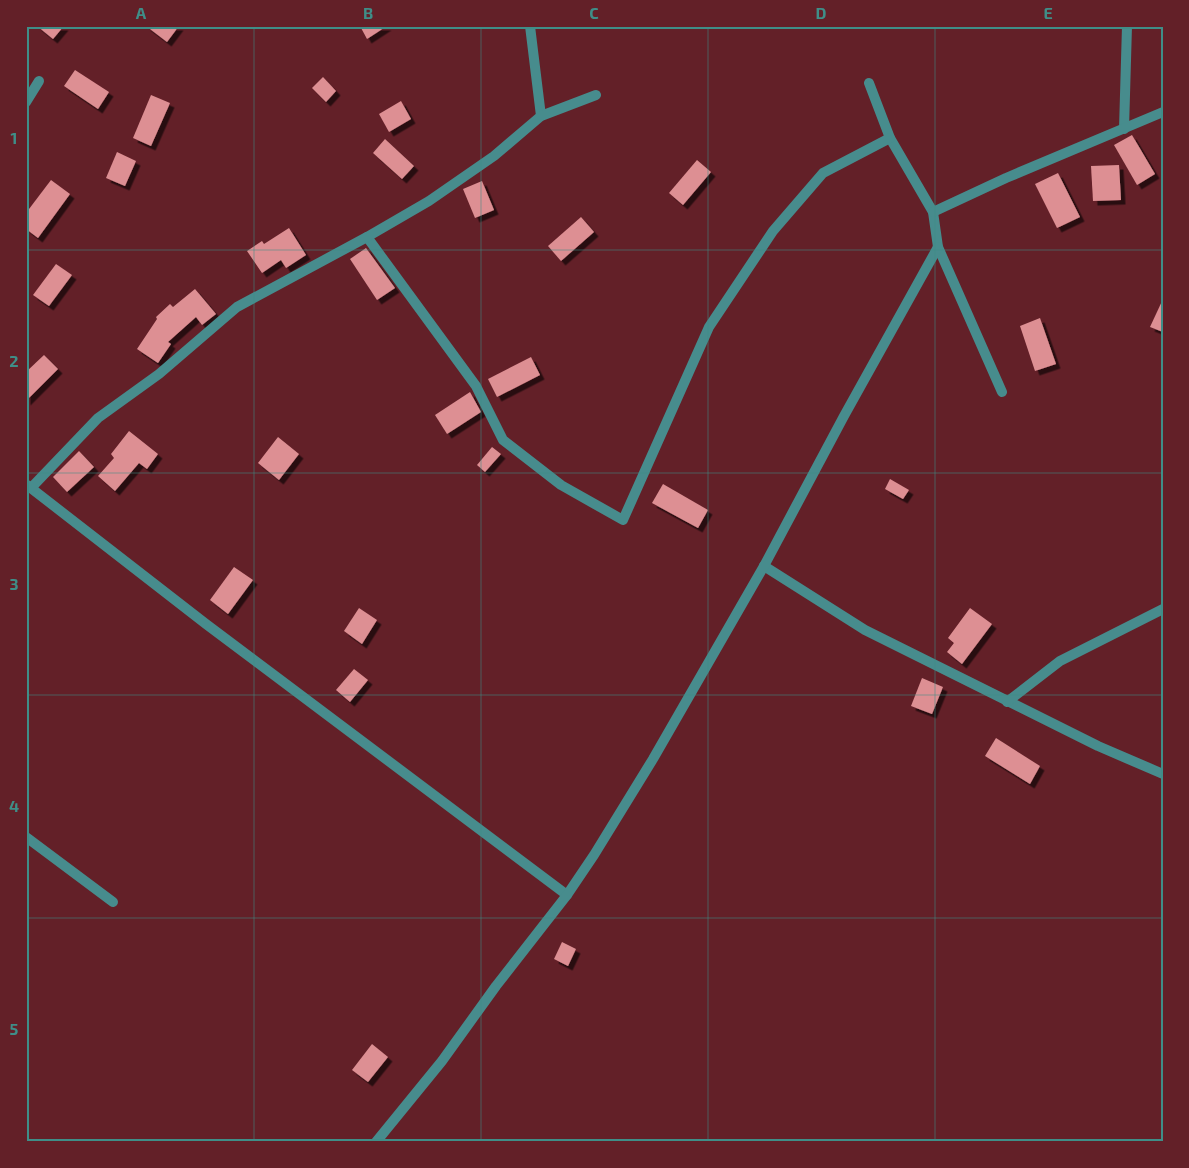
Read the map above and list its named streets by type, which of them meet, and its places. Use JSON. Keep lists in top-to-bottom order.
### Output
{
  "grid": {
    "columns": [
      "A",
      "B",
      "C",
      "D",
      "E"
    ],
    "rows": [
      "1",
      "2",
      "3",
      "4",
      "5"
    ]
  }
}
